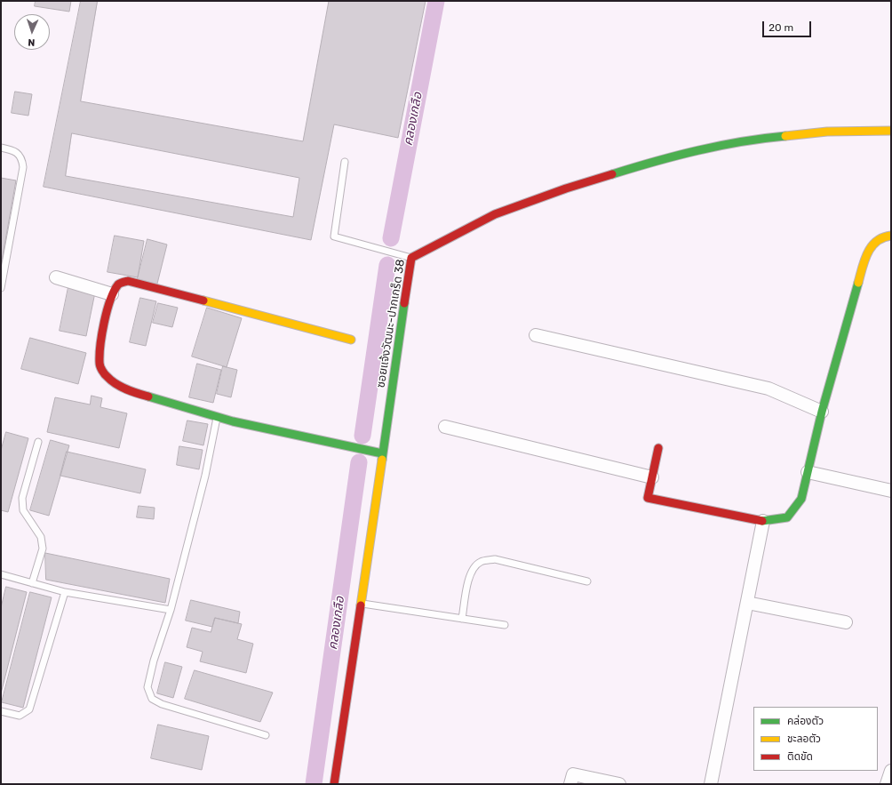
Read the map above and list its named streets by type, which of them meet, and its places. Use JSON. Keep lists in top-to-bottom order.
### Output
{
  "streets": {
    "street": ["ซอยแจ้งวัฒนะ-ปากเกร็ด 38"]
  },
  "water": ["คลองเกลือ"],
  "legend": ["คล่องตัว", "ชะลอตัว", "ติดขัด"],
  "scale_bar": "20 m",
  "north": "bottom"
}
